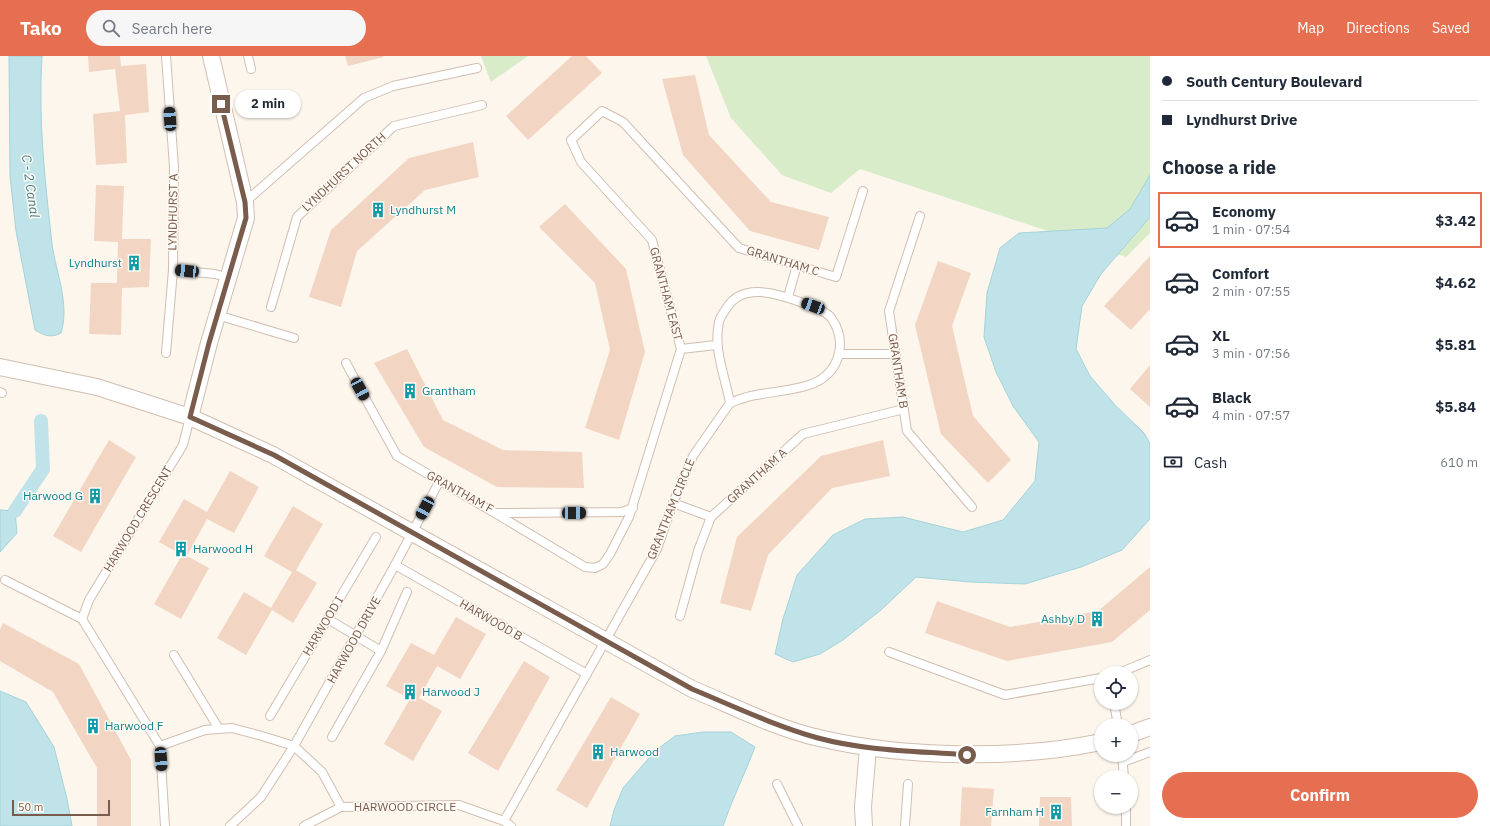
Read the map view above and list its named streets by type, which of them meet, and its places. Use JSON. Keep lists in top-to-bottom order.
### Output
{
  "streets": {
    "lane": [
      "LYNDHURST NORTH",
      "LYNDHURST A",
      "GRANTHAM C",
      "GRANTHAM EAST",
      "GRANTHAM B",
      "GRANTHAM A",
      "GRANTHAM F",
      "GRANTHAM CIRCLE",
      "HARWOOD CRESCENT",
      "HARWOOD B",
      "HARWOOD I",
      "HARWOOD DRIVE",
      "HARWOOD CIRCLE"
    ]
  },
  "crossings": [
    ["GRANTHAM C", "GRANTHAM EAST"],
    ["GRANTHAM EAST", "GRANTHAM F"],
    ["GRANTHAM B", "GRANTHAM A"],
    ["GRANTHAM F", "HARWOOD DRIVE"],
    ["GRANTHAM CIRCLE", "HARWOOD CIRCLE"],
    ["HARWOOD B", "HARWOOD DRIVE"],
    ["HARWOOD B", "HARWOOD CIRCLE"],
    ["HARWOOD DRIVE", "HARWOOD CIRCLE"]
  ],
  "water": ["C - 2 Canal"],
  "places": {
    "building": [
      "Lyndhurst M",
      "Lyndhurst",
      "Grantham",
      "Harwood G",
      "Harwood H",
      "Ashby D",
      "Harwood J",
      "Harwood F",
      "Harwood",
      "Farnham H"
    ]
  },
  "scale_bar": "50 m",
  "page": {
    "header": "Tako",
    "search": "Search here",
    "nav": ["Map", "Directions", "Saved"],
    "banner": ["South Century Boulevard", "Lyndhurst Drive"],
    "bubble": "2 min",
    "heading": "Choose a ride",
    "list": [
      {
        "name": "Economy",
        "note": "1 min · 07:54",
        "value": "$3.42"
      },
      {
        "name": "Comfort",
        "note": "2 min · 07:55",
        "value": "$4.62"
      },
      {
        "name": "XL",
        "note": "3 min · 07:56",
        "value": "$5.81"
      },
      {
        "name": "Black",
        "note": "4 min · 07:57",
        "value": "$5.84"
      }
    ],
    "pay": ["Cash", "610 m"],
    "map_buttons": ["+", "−"],
    "buttons": "Confirm",
    "scale": "50 m"
  }
}
